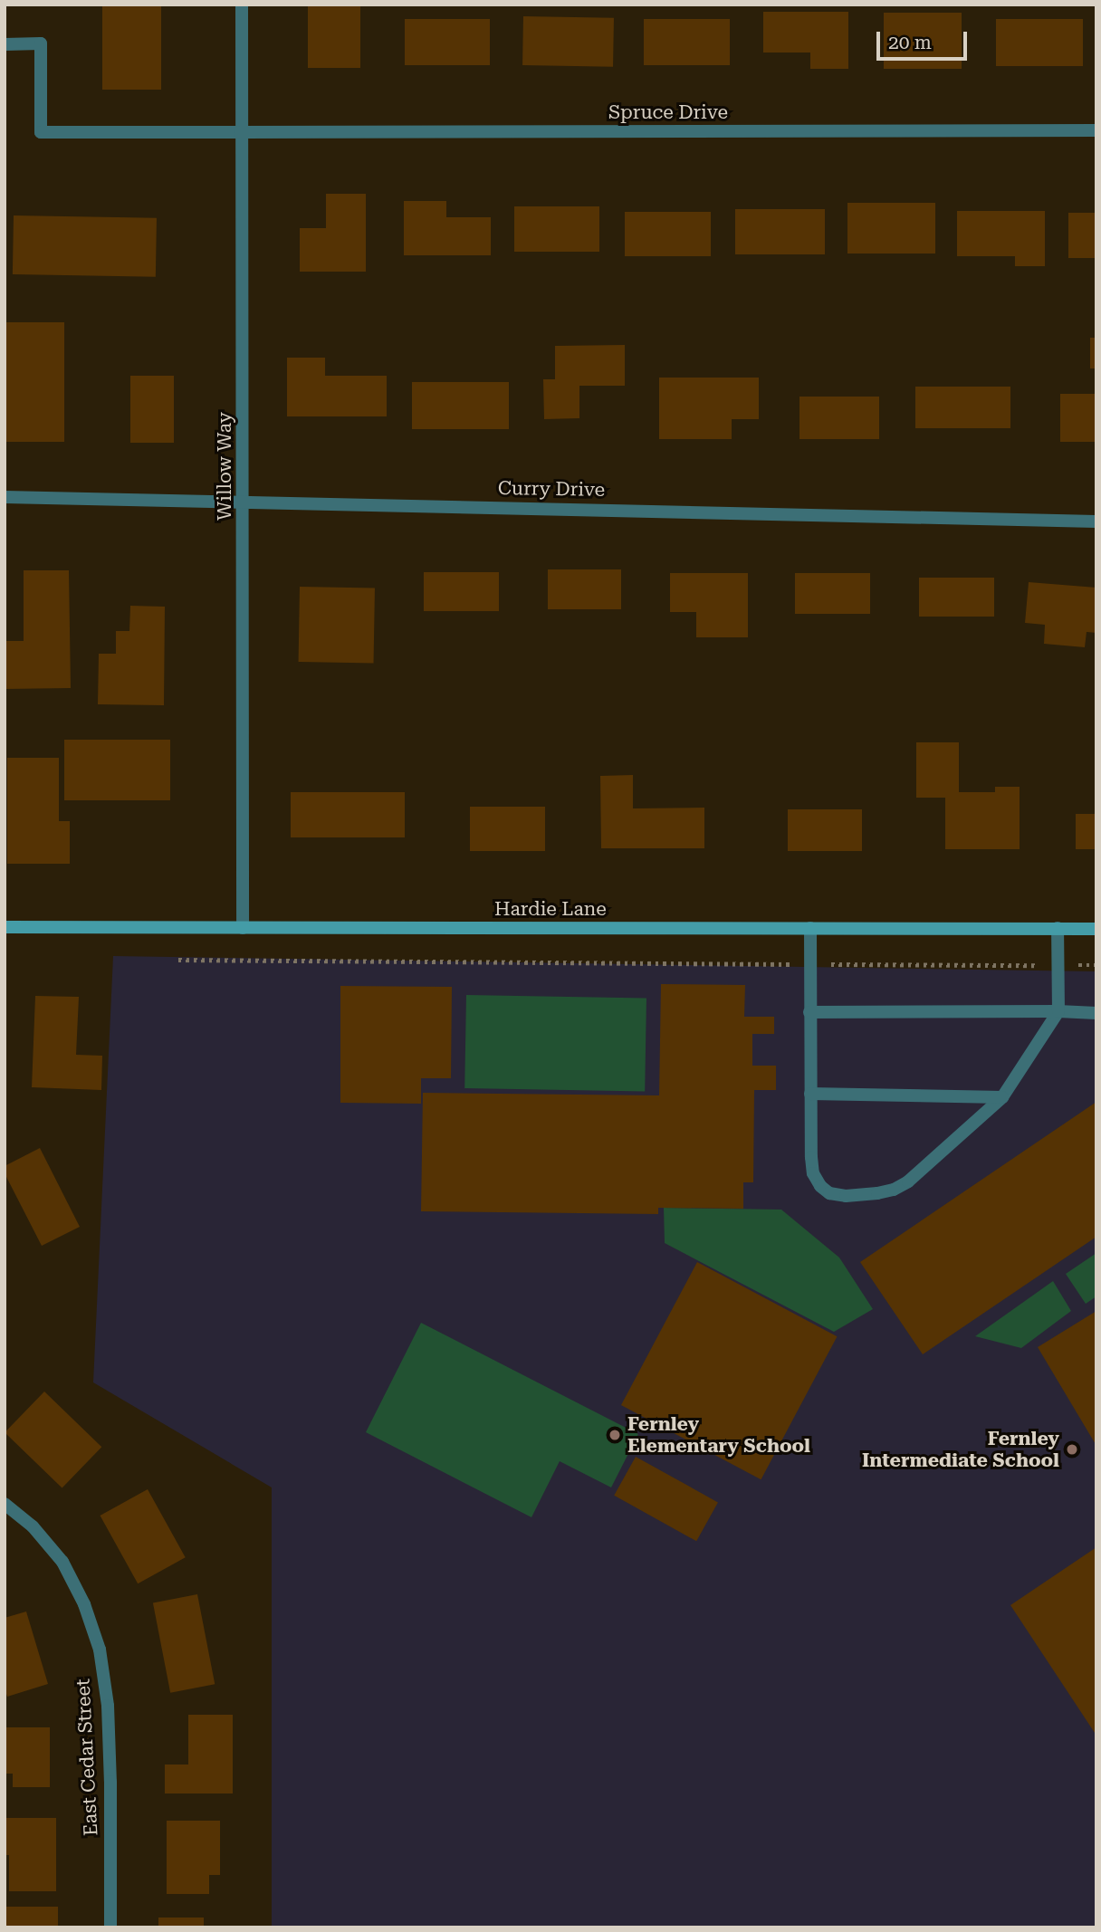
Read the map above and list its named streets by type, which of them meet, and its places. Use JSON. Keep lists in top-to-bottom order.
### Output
{
  "streets": {
    "street": [
      "Spruce Drive",
      "Willow Way",
      "Curry Drive",
      "Hardie Lane",
      "East Cedar Street"
    ]
  },
  "crossings": [
    ["Spruce Drive", "Willow Way"],
    ["Willow Way", "Curry Drive"],
    ["Willow Way", "Hardie Lane"]
  ],
  "places": ["Fernley Elementary School", "Fernley Intermediate School"],
  "scale_bar": "20 m"
}
